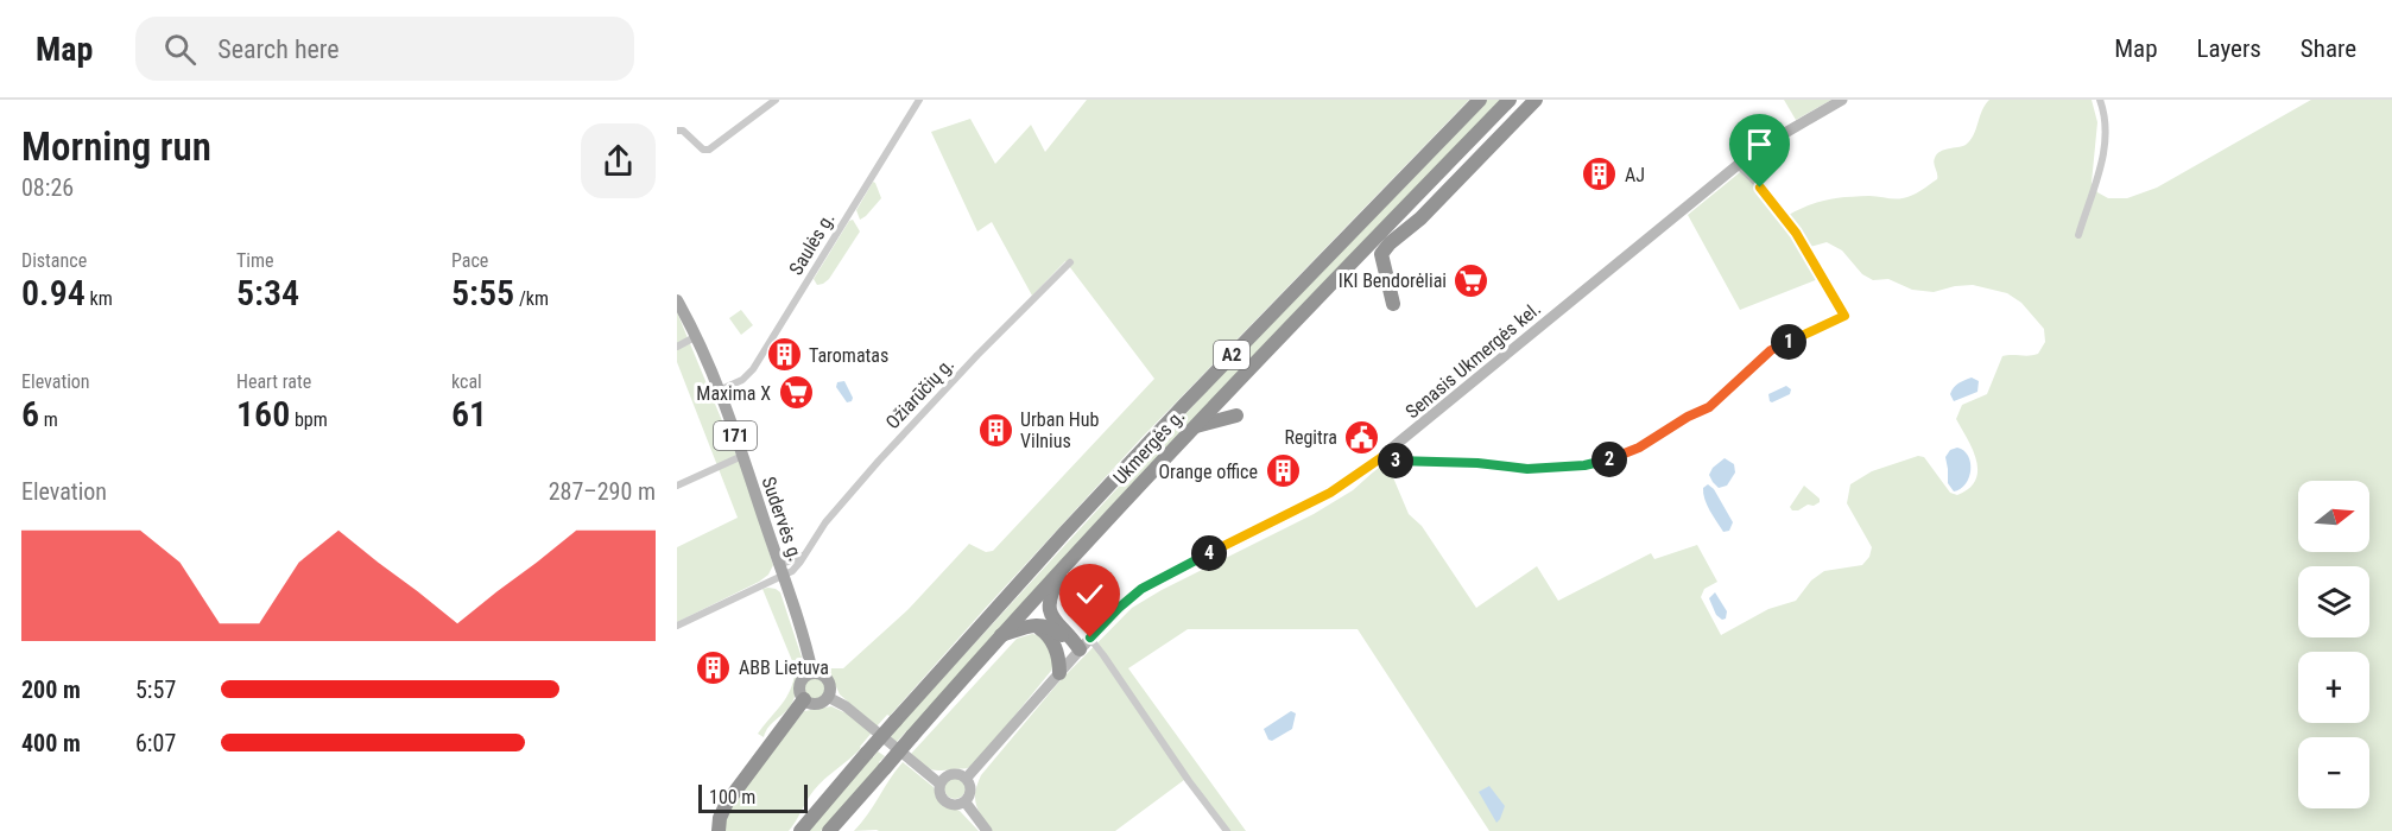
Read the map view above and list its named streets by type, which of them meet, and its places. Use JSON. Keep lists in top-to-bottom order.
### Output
{
  "streets": {
    "highway": ["A2", "Ukmergės g."],
    "main road": ["Senasis Ukmergės kel.", "171", "Sudervės g."],
    "street": ["Saulės g.", "Ožiarūčių g."]
  },
  "crossings": [
    ["Saulės g.", "Sudervės g."],
    ["Ožiarūčių g.", "Sudervės g."],
    ["171", "Sudervės g."]
  ],
  "places": {
    "building": [
      "AJ",
      "Taromatas",
      "Urban Hub Vilnius",
      "Orange office",
      "ABB Lietuva"
    ],
    "supermarket": ["IKI Bendorėliai", "Maxima X"],
    "public building": ["Regitra"]
  },
  "scale_bar": "100 m",
  "north": "right",
  "page": {
    "header": "Map",
    "search": "Search here",
    "nav": ["Map", "Layers", "Share"],
    "heading": ["Morning run", "08:26"],
    "stats": [
      ["Distance", "0.94 km"],
      ["Time", "5:34"],
      ["Pace", "5:55 /km"],
      ["Elevation", "6 m"],
      ["Heart rate", "160 bpm"],
      ["kcal", "61"]
    ],
    "pins": [
      "1",
      "2",
      "3",
      "4"
    ],
    "chart": ["Elevation", "287–290 m"],
    "map_buttons": ["+", "−"],
    "list": [
      {
        "name": "200 m",
        "note": "5:57"
      },
      {
        "name": "400 m",
        "note": "6:07"
      }
    ],
    "scale": "100 m"
  }
}
